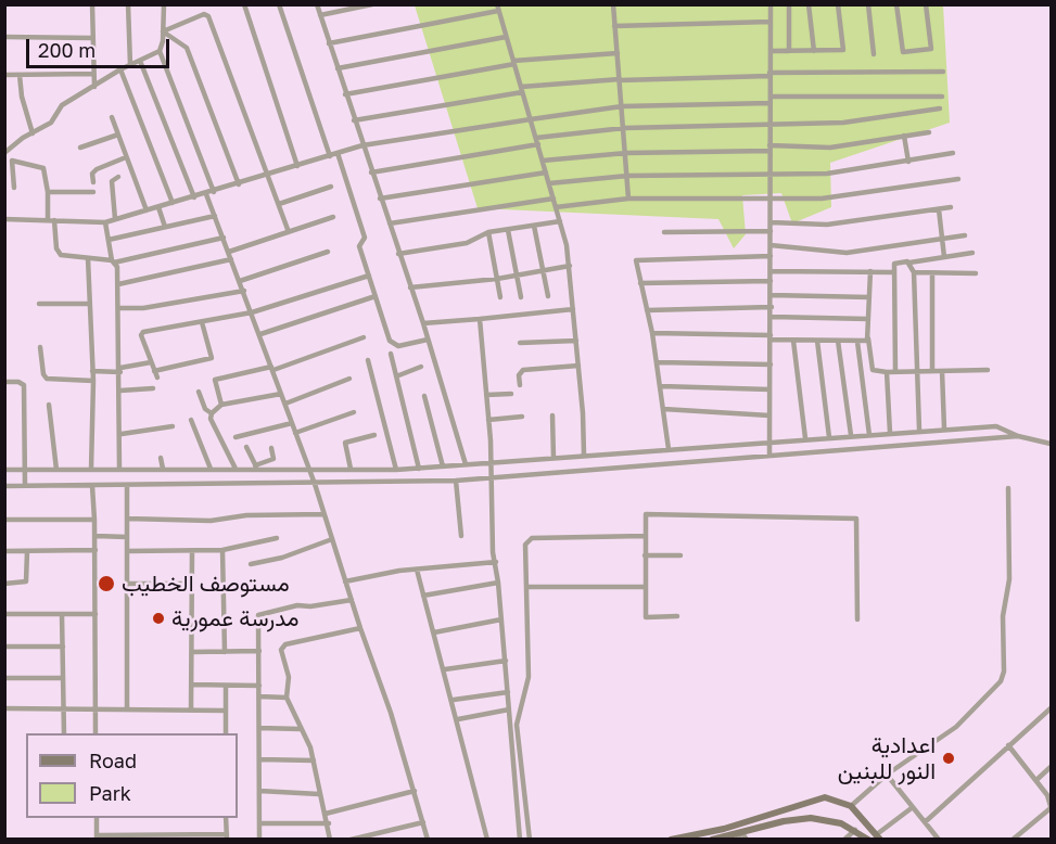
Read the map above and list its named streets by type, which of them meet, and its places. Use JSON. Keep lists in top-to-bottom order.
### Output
{
  "places": ["مستوصف الخطيب", "مدرسة عمورية", "اعدادية النور للبنين"],
  "legend": ["Road", "Park"],
  "scale_bar": "200 m"
}
